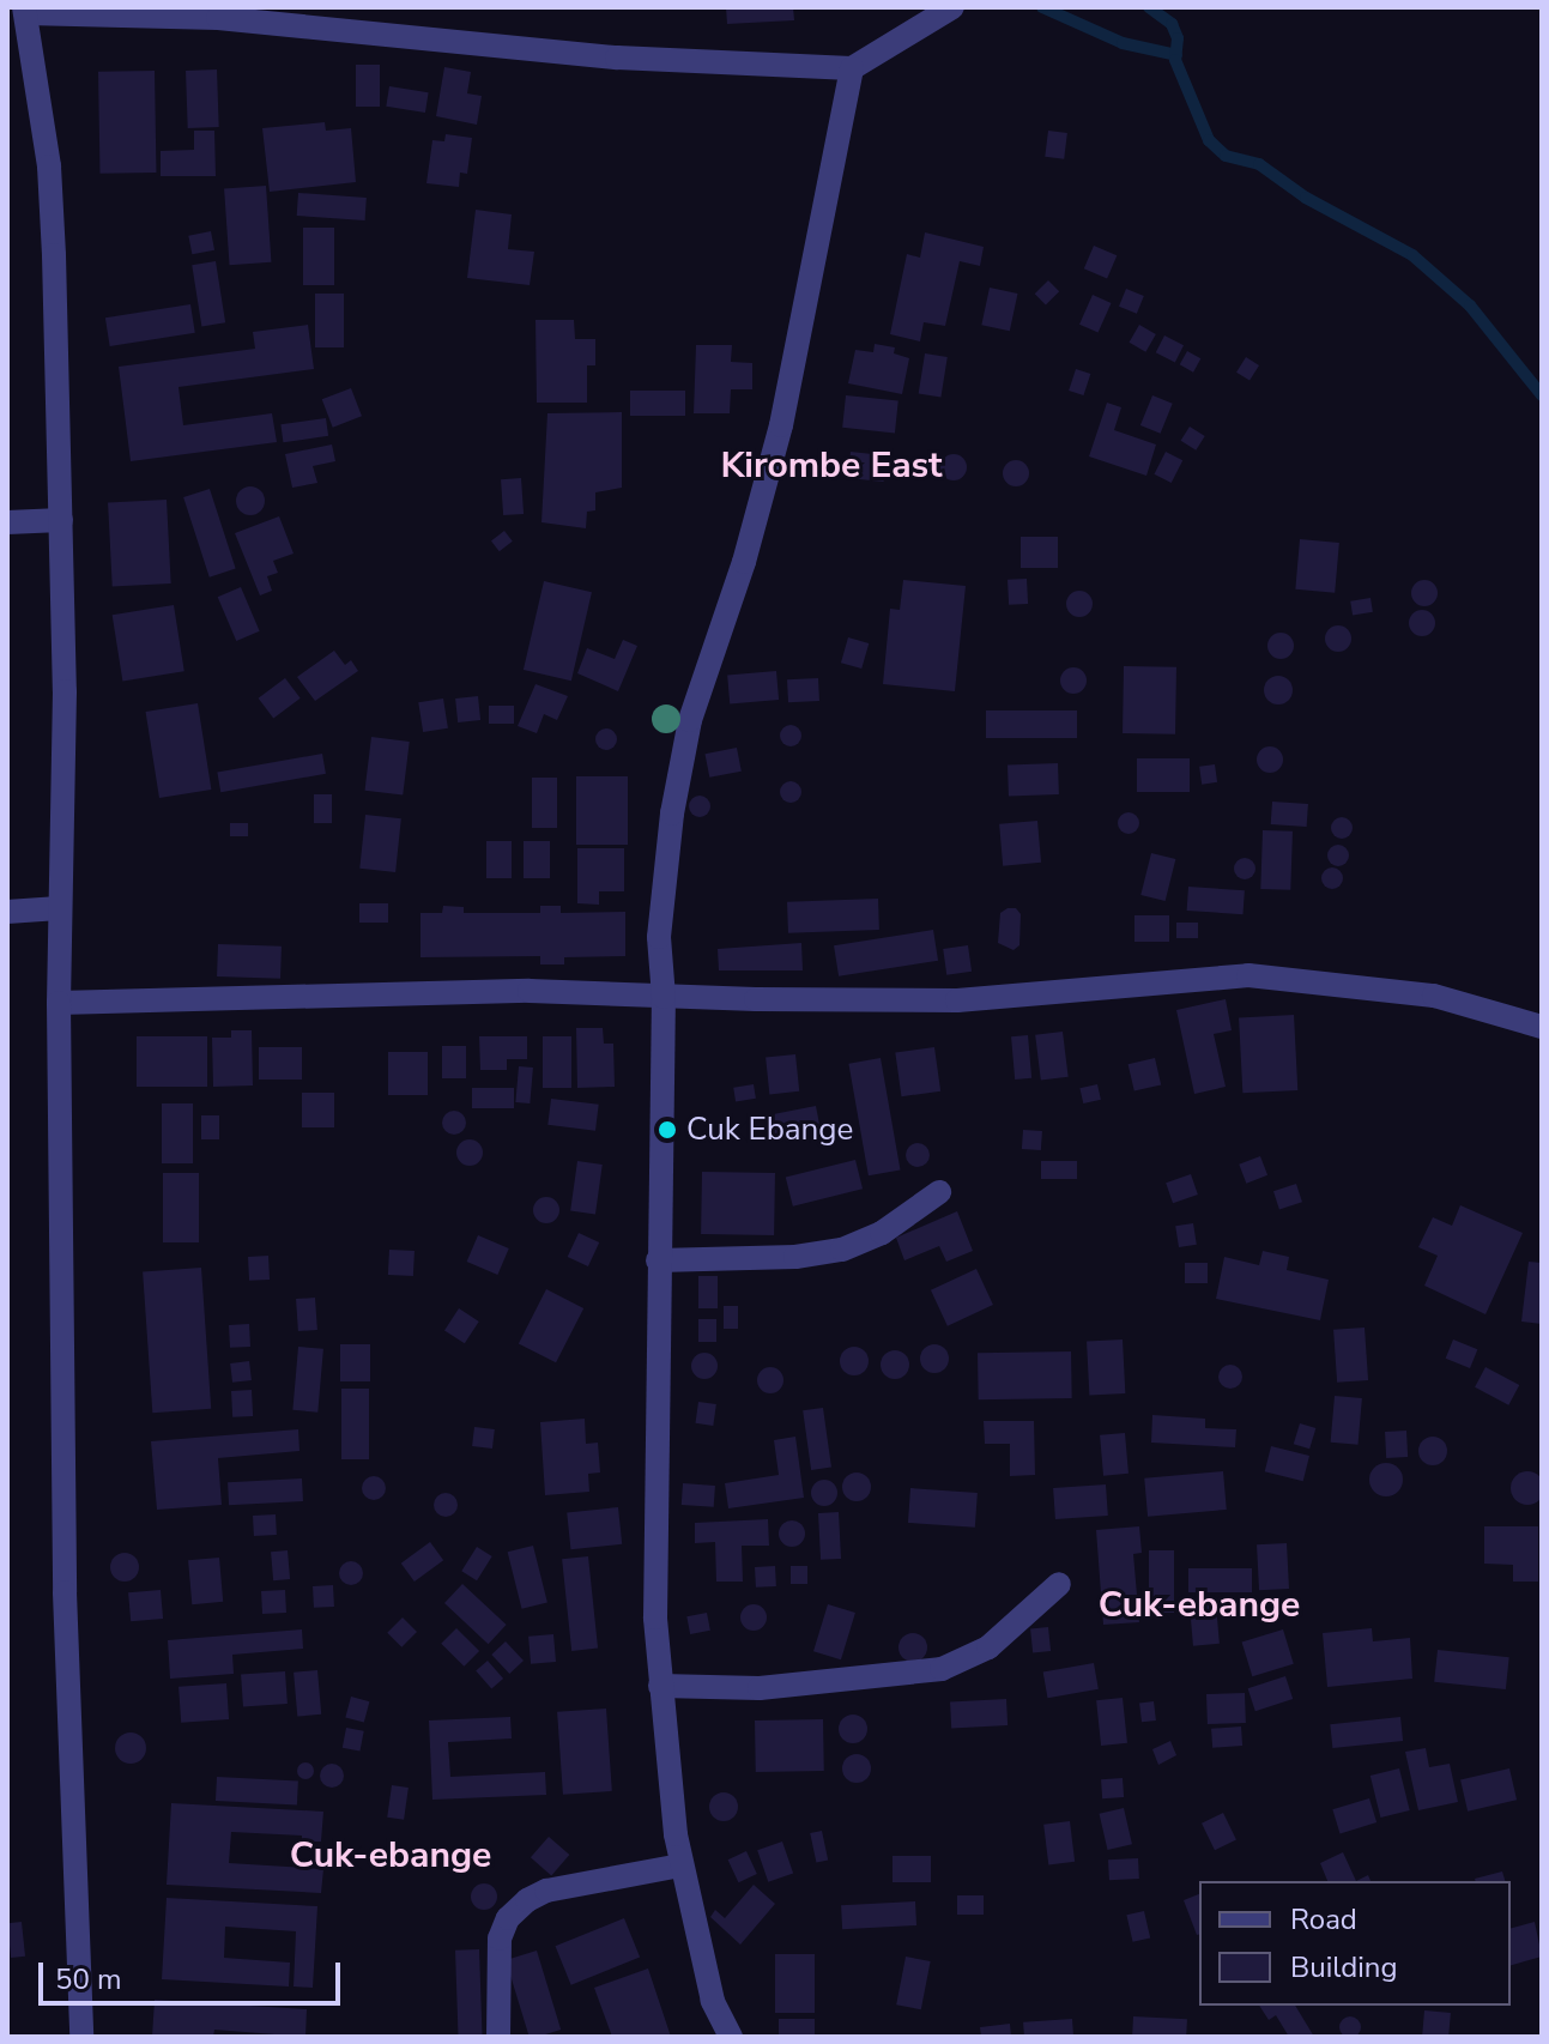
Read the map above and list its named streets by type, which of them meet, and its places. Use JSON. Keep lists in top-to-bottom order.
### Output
{
  "districts": ["Kirombe East", "Cuk-ebange", "Cuk-ebange"],
  "places": ["Cuk Ebange"],
  "legend": ["Road", "Building"],
  "scale_bar": "50 m"
}
